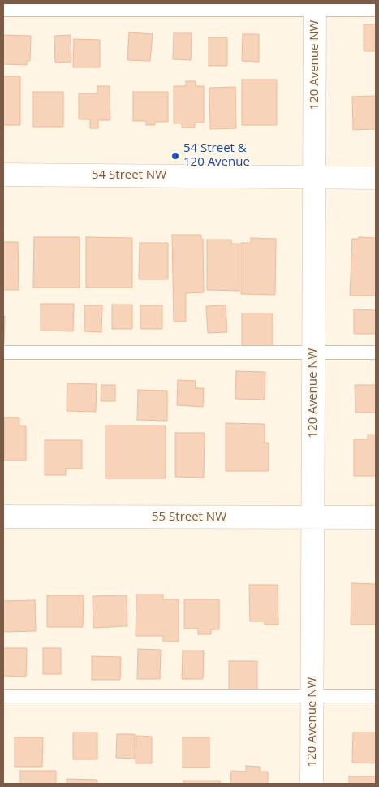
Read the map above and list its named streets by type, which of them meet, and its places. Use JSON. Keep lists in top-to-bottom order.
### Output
{
  "streets": {
    "street": ["120 Avenue NW", "54 Street NW", "55 Street NW"]
  },
  "crossings": [
    ["120 Avenue NW", "54 Street NW"],
    ["120 Avenue NW", "55 Street NW"]
  ],
  "places": ["54 Street & 120 Avenue"]
}
